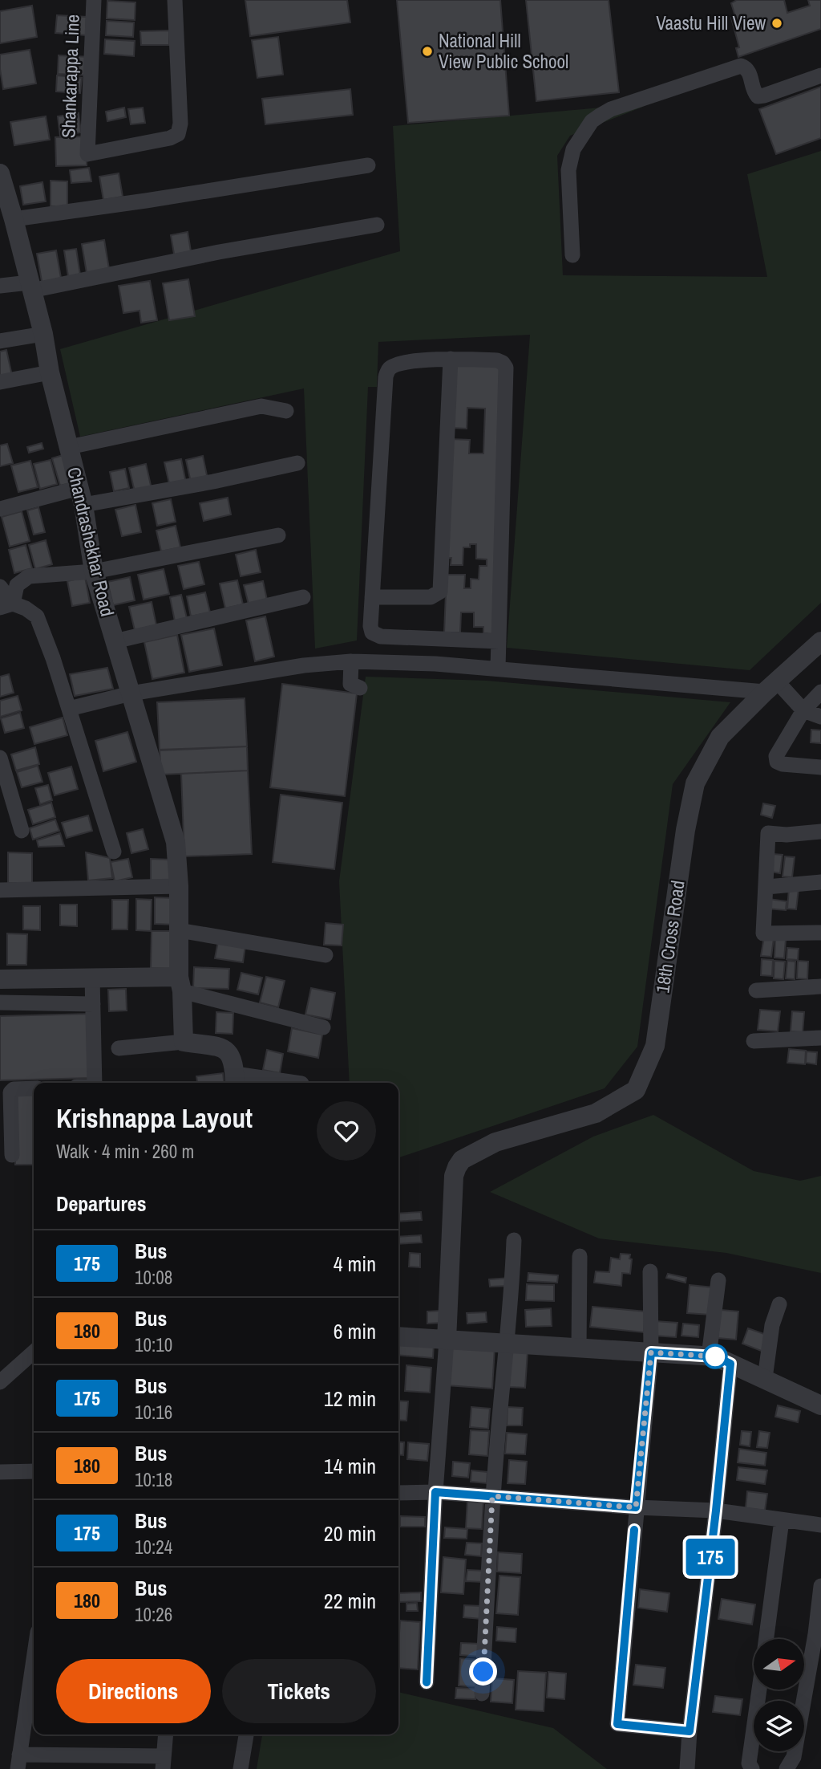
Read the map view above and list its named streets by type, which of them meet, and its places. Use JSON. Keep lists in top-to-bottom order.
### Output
{
  "streets": {
    "street": ["Shankarappa Line", "Chandrashekhar Road", "18th Cross Road"]
  },
  "places": ["Vaastu Hill View", "National Hill View Public School"],
  "lines": ["bus line 175"],
  "north": "right",
  "page": {
    "on_map": "175",
    "heading": [
      ["Krishnappa Layout", "Walk · 4 min · 260 m"],
      "Departures"
    ],
    "list": [
      {
        "mark": "175",
        "name": "Bus",
        "note": "10:08",
        "value": "4 min"
      },
      {
        "mark": "180",
        "name": "Bus",
        "note": "10:10",
        "value": "6 min"
      },
      {
        "mark": "175",
        "name": "Bus",
        "note": "10:16",
        "value": "12 min"
      },
      {
        "mark": "180",
        "name": "Bus",
        "note": "10:18",
        "value": "14 min"
      },
      {
        "mark": "175",
        "name": "Bus",
        "note": "10:24",
        "value": "20 min"
      },
      {
        "mark": "180",
        "name": "Bus",
        "note": "10:26",
        "value": "22 min"
      }
    ],
    "buttons": ["Directions", "Tickets"]
  }
}
